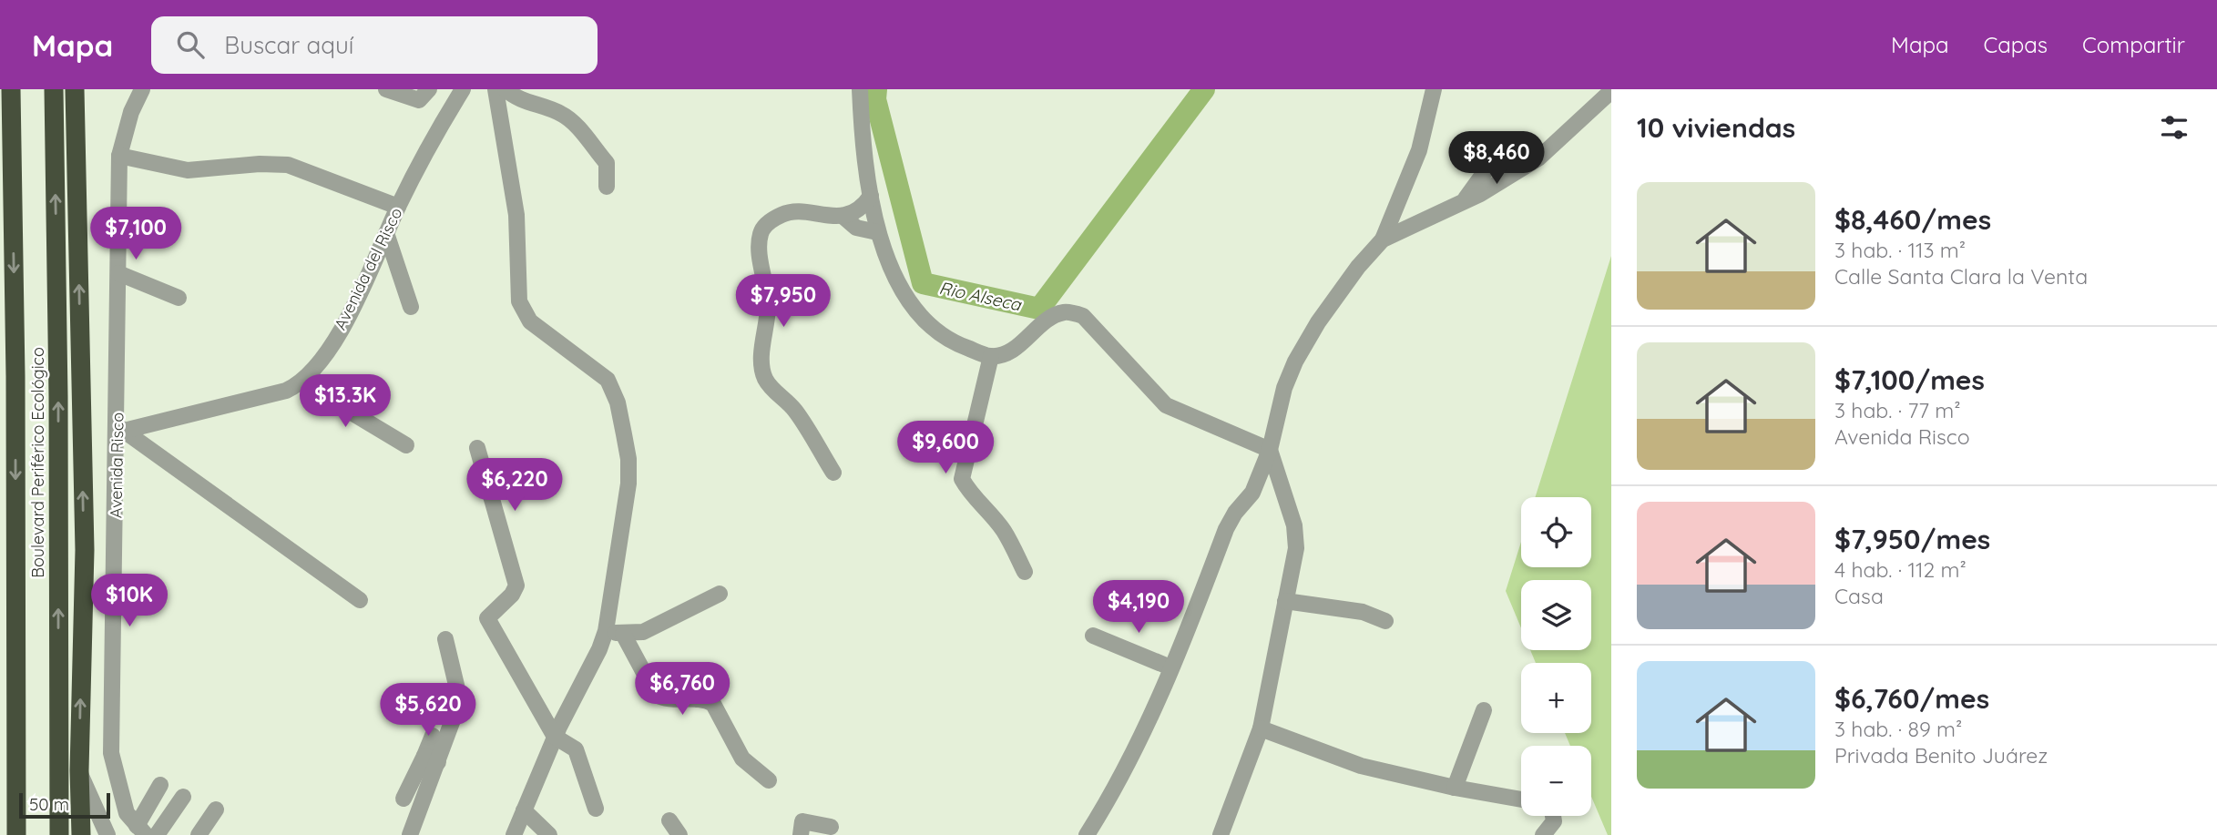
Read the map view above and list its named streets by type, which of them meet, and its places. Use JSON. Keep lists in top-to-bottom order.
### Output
{
  "streets": {
    "highway": ["Boulevard Periférico Ecológico"],
    "street": ["Avenida del Risco", "Avenida Risco"]
  },
  "crossings": [
    ["Avenida del Risco", "Avenida Risco"]
  ],
  "water": ["Rio Alseca"],
  "scale_bar": "50 m",
  "page": {
    "header": "Mapa",
    "search": "Buscar aquí",
    "nav": ["Mapa", "Capas", "Compartir"],
    "heading": "10 viviendas",
    "price": [
      "$8,460",
      "$7,100",
      "$7,950",
      "$13.3K",
      "$9,600",
      "$6,220",
      "$10K",
      "$4,190",
      "$6,760",
      "$5,620"
    ],
    "list": [
      {
        "name": "$8,460/mes",
        "note": "3 hab. · 113 m² · Calle Santa Clara la Venta"
      },
      {
        "name": "$7,100/mes",
        "note": "3 hab. · 77 m² · Avenida Risco"
      },
      {
        "name": "$7,950/mes",
        "note": "4 hab. · 112 m² · Casa"
      },
      {
        "name": "$6,760/mes",
        "note": "3 hab. · 89 m² · Privada Benito Juárez"
      }
    ],
    "map_buttons": ["+", "−"],
    "scale": "50 m"
  }
}
